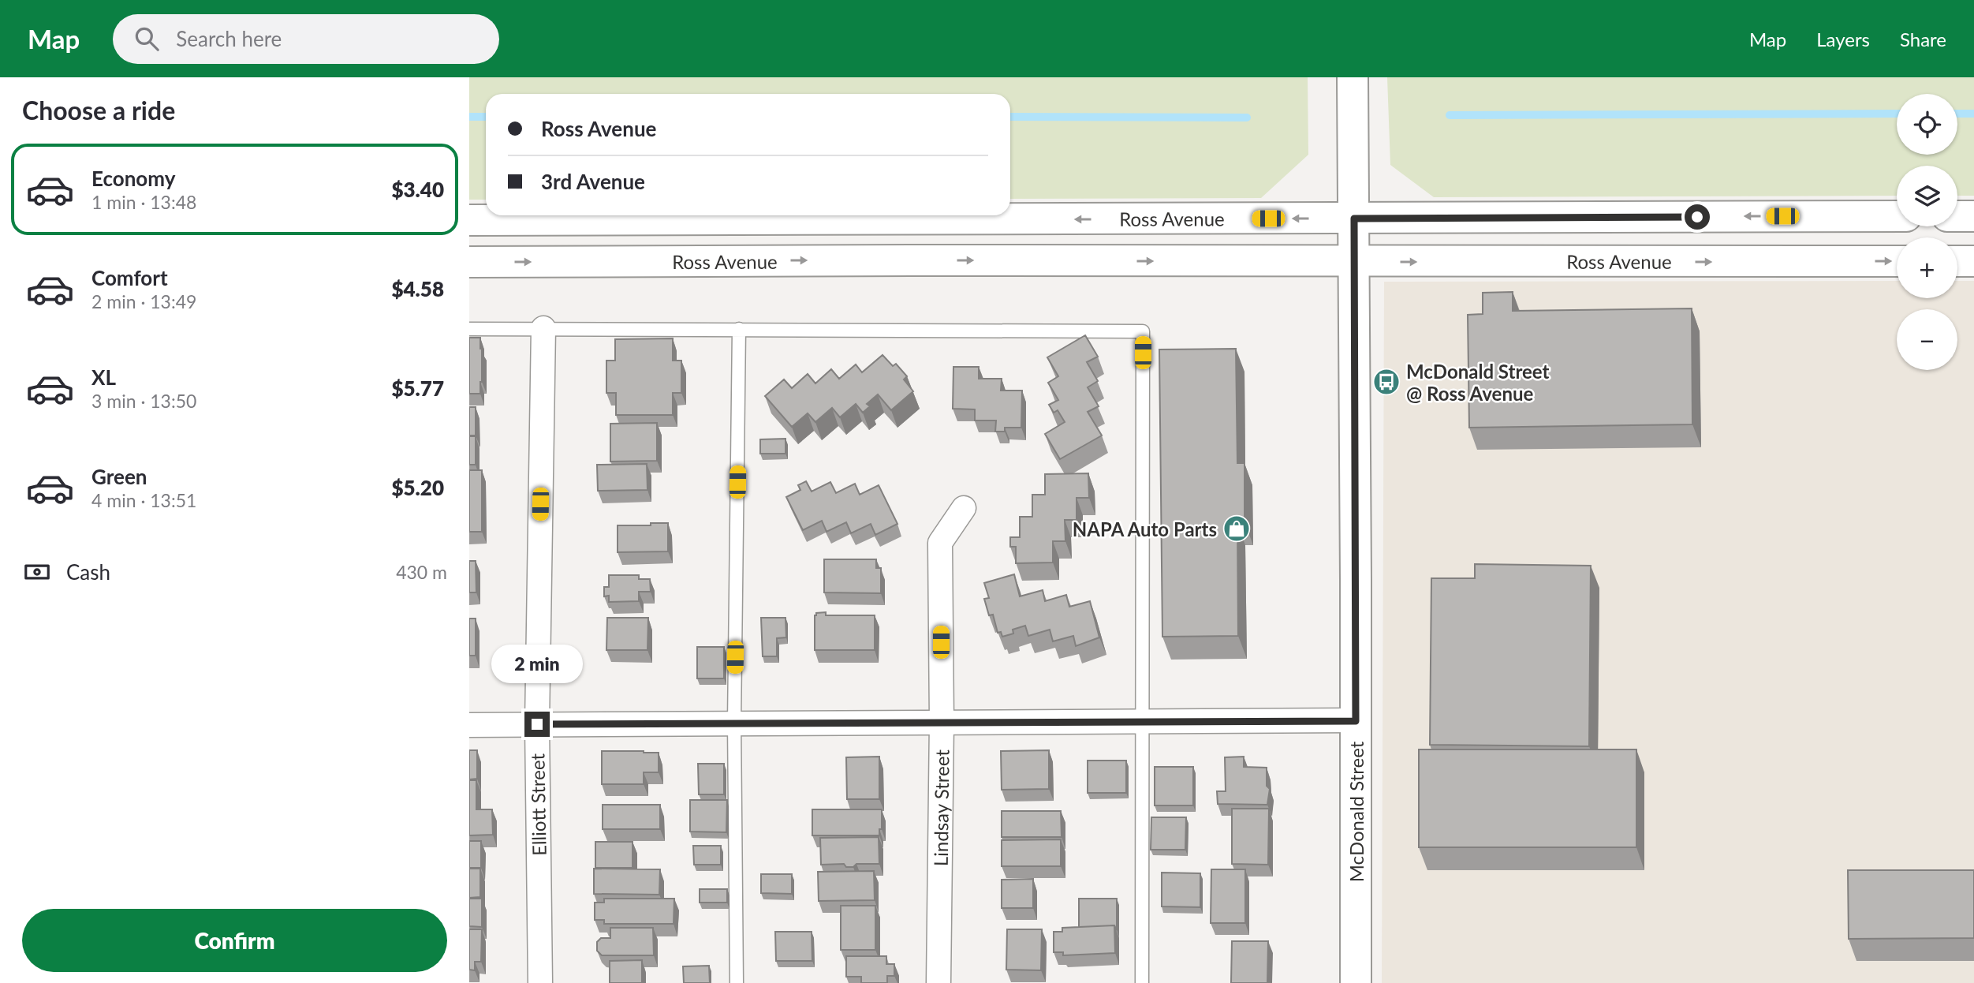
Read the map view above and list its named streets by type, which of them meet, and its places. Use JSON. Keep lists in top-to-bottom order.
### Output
{
  "streets": {
    "main road": ["Ross Avenue", "McDonald Street"],
    "street": ["Elliott Street", "Lindsay Street"]
  },
  "crossings": [
    ["Ross Avenue", "McDonald Street"]
  ],
  "places": {
    "bus stop": ["McDonald Street @ Ross Avenue"],
    "shop": ["NAPA Auto Parts"]
  },
  "page": {
    "header": "Map",
    "search": "Search here",
    "nav": ["Map", "Layers", "Share"],
    "heading": "Choose a ride",
    "map_buttons": ["+", "−"],
    "banner": ["Ross Avenue", "3rd Avenue"],
    "list": [
      {
        "name": "Economy",
        "note": "1 min · 13:48",
        "value": "$3.40"
      },
      {
        "name": "Comfort",
        "note": "2 min · 13:49",
        "value": "$4.58"
      },
      {
        "name": "XL",
        "note": "3 min · 13:50",
        "value": "$5.77"
      },
      {
        "name": "Green",
        "note": "4 min · 13:51",
        "value": "$5.20"
      }
    ],
    "pay": ["Cash", "430 m"],
    "bubble": "2 min",
    "buttons": "Confirm"
  }
}
